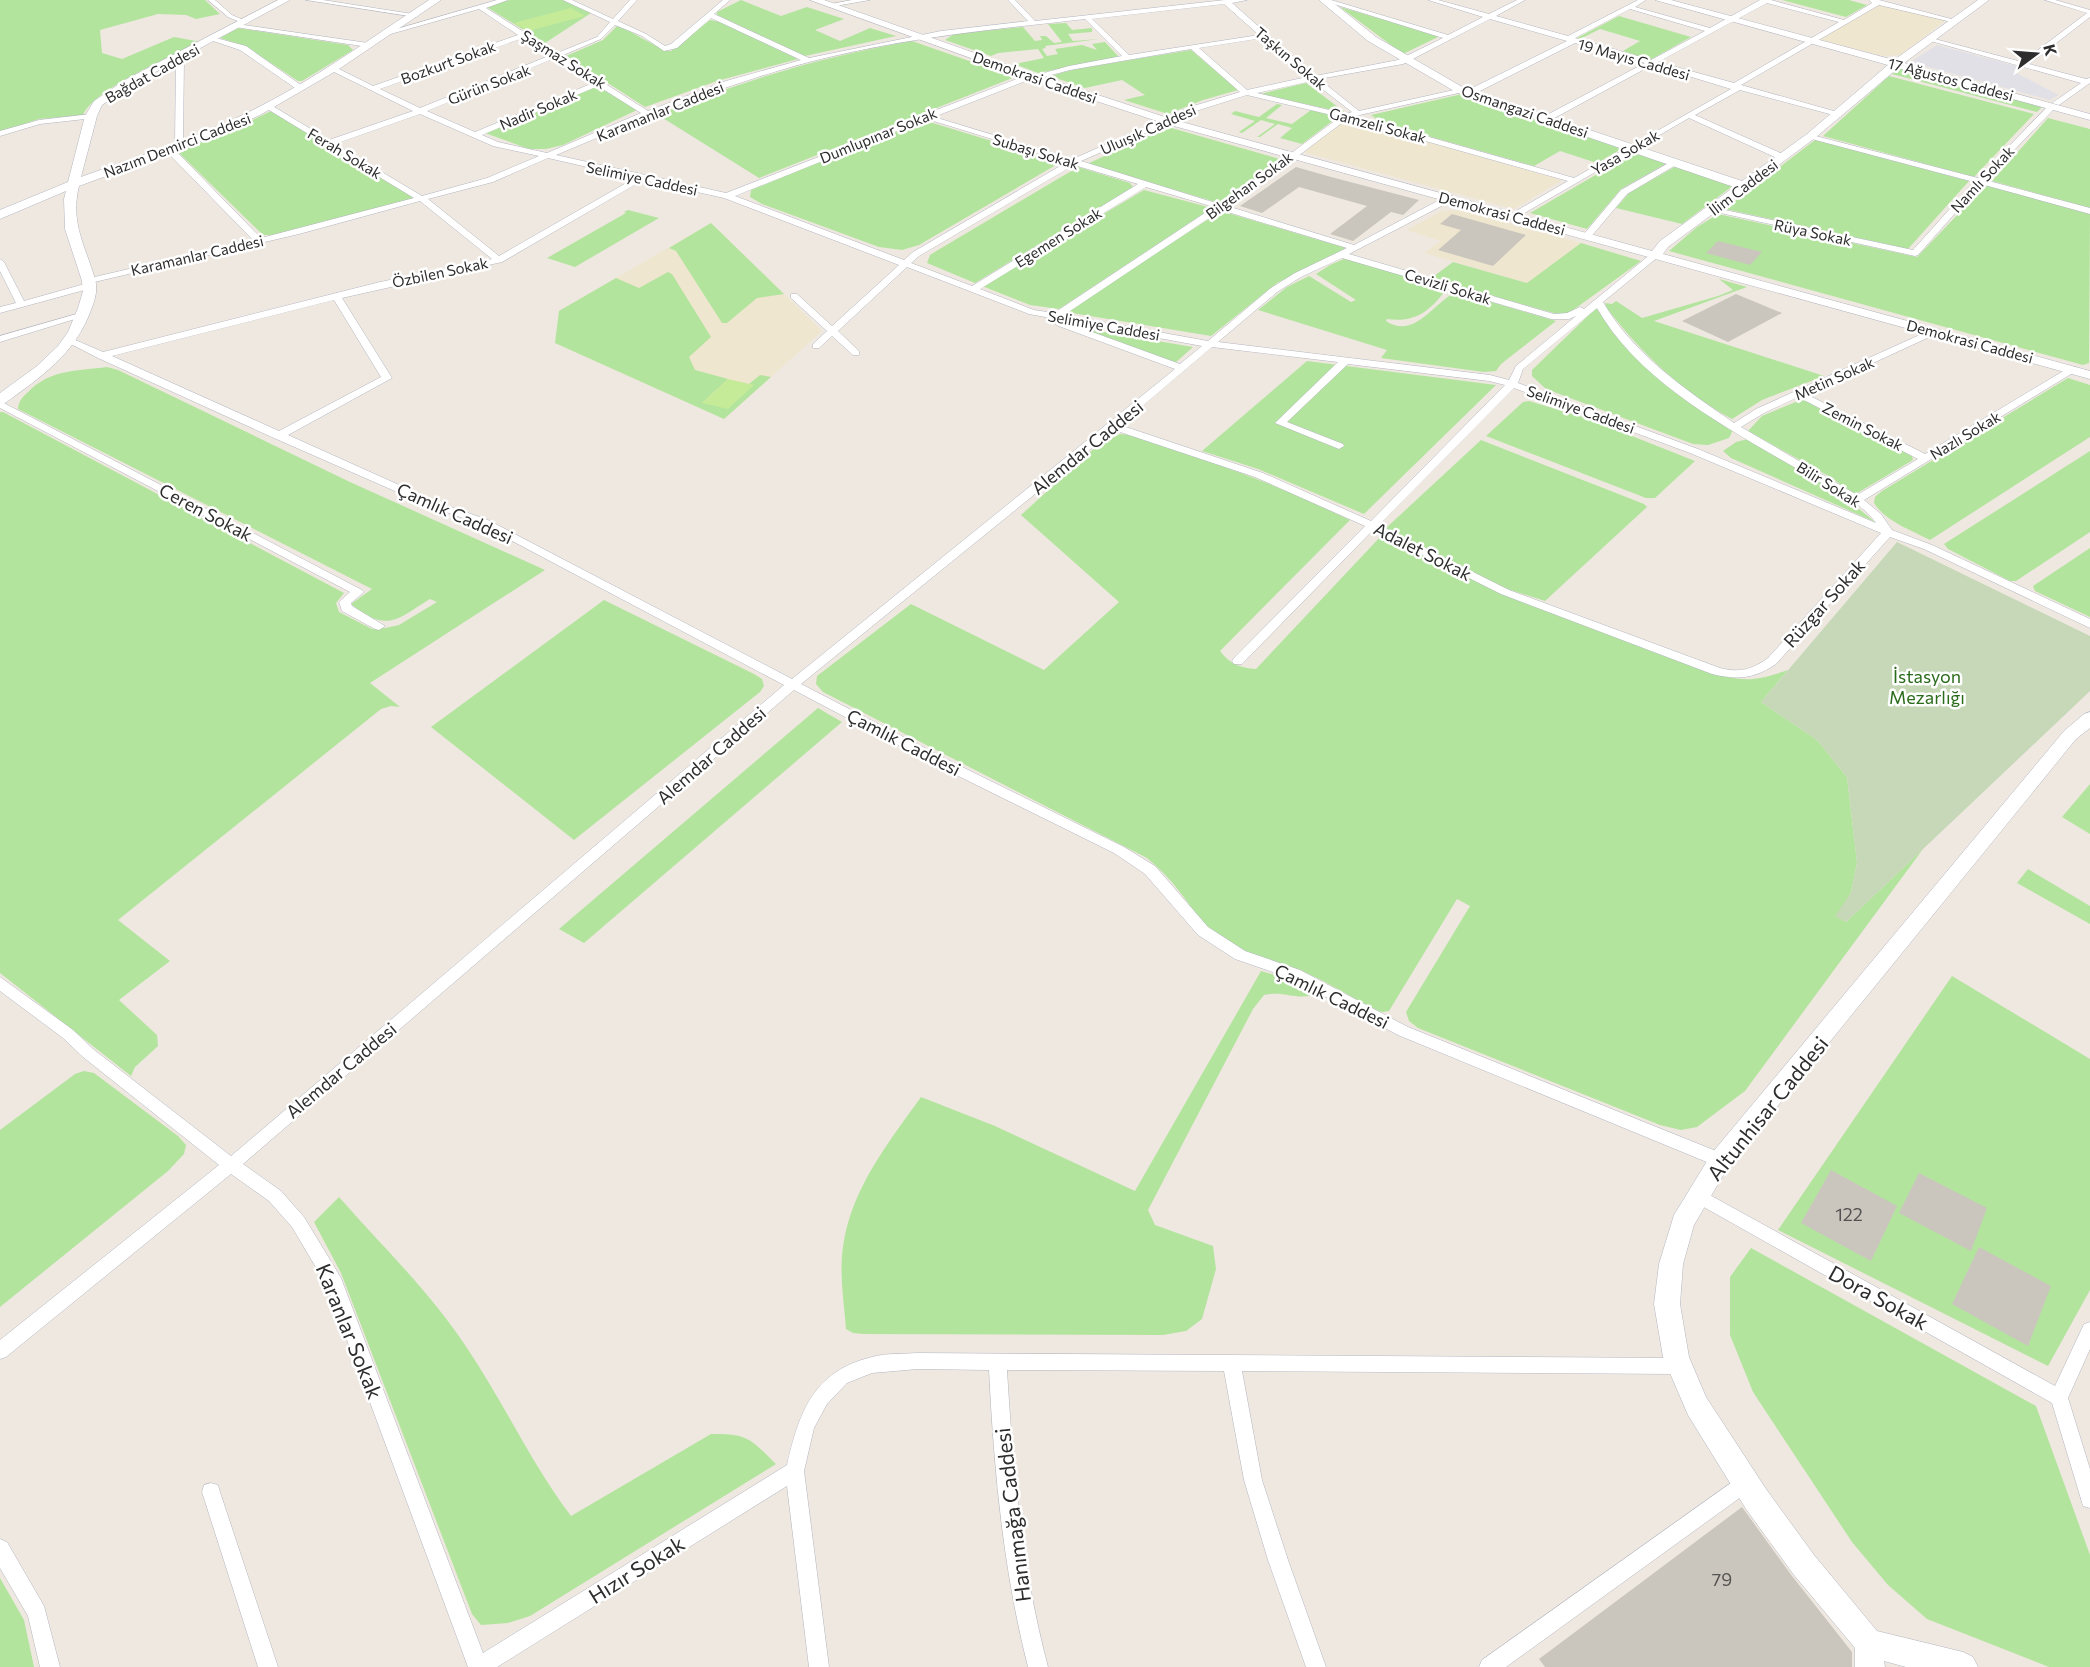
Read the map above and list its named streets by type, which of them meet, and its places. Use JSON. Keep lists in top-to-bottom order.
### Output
{
  "streets": {
    "main road": [
      "Bağdat Caddesi",
      "Demokrasi Caddesi",
      "17 Ağustos Caddesi",
      "Osmangazi Caddesi",
      "Nazım Demirci Caddesi",
      "İlim Caddesi",
      "Altunhisar Caddesi"
    ],
    "street": [
      "Taşkın Sokak",
      "Şaşmaz Sokak",
      "19 Mayıs Caddesi",
      "Bozkurt Sokak",
      "Gürün Sokak",
      "Nadir Sokak",
      "Karamanlar Caddesi",
      "Gamzeli Sokak",
      "Uluışık Caddesi",
      "Dumlupınar Sokak",
      "Subaşı Sokak",
      "Yasa Sokak",
      "Ferah Sokak",
      "Selimiye Caddesi",
      "Namlı Sokak",
      "Bilgehan Sokak",
      "Rüya Sokak",
      "Egemen Sokak",
      "Özbilen Sokak",
      "Cevizli Sokak",
      "Metin Sokak",
      "Zemin Sokak",
      "Nazlı Sokak",
      "Alemdar Caddesi",
      "Bilir Sokak",
      "Ceren Sokak",
      "Çamlık Caddesi",
      "Adalet Sokak",
      "Rüzgar Sokak",
      "Dora Sokak",
      "Karanlar Sokak",
      "Hanımağa Caddesi",
      "Hızır Sokak"
    ]
  },
  "crossings": [
    ["Taşkın Sokak", "Karamanlar Caddesi"],
    ["Taşkın Sokak", "Uluışık Caddesi"],
    ["Taşkın Sokak", "Dumlupınar Sokak"],
    ["Taşkın Sokak", "Bilgehan Sokak"],
    ["Şaşmaz Sokak", "Bozkurt Sokak"],
    ["Şaşmaz Sokak", "Gürün Sokak"],
    ["Şaşmaz Sokak", "Nadir Sokak"],
    ["Şaşmaz Sokak", "Karamanlar Caddesi"],
    ["19 Mayıs Caddesi", "Uluışık Caddesi"],
    ["19 Mayıs Caddesi", "Yasa Sokak"],
    ["19 Mayıs Caddesi", "Bilgehan Sokak"],
    ["19 Mayıs Caddesi", "İlim Caddesi"],
    ["Bozkurt Sokak", "Selimiye Caddesi"],
    ["Bağdat Caddesi", "Karamanlar Caddesi"],
    ["Bağdat Caddesi", "Nazım Demirci Caddesi"],
    ["Demokrasi Caddesi", "Karamanlar Caddesi"],
    ["Demokrasi Caddesi", "Uluışık Caddesi"],
    ["Demokrasi Caddesi", "Dumlupınar Sokak"],
    ["Demokrasi Caddesi", "Yasa Sokak"],
    ["Demokrasi Caddesi", "Bilgehan Sokak"],
    ["Demokrasi Caddesi", "İlim Caddesi"],
    ["Demokrasi Caddesi", "Metin Sokak"],
    ["Demokrasi Caddesi", "Nazlı Sokak"],
    ["Demokrasi Caddesi", "Alemdar Caddesi"],
    ["17 Ağustos Caddesi", "Yasa Sokak"],
    ["17 Ağustos Caddesi", "Namlı Sokak"],
    ["17 Ağustos Caddesi", "İlim Caddesi"],
    ["Gürün Sokak", "Ferah Sokak"],
    ["Gürün Sokak", "Selimiye Caddesi"],
    ["Nadir Sokak", "Selimiye Caddesi"],
    ["Karamanlar Caddesi", "Ferah Sokak"],
    ["Karamanlar Caddesi", "Selimiye Caddesi"],
    ["Osmangazi Caddesi", "Uluışık Caddesi"],
    ["Osmangazi Caddesi", "Yasa Sokak"],
    ["Osmangazi Caddesi", "Bilgehan Sokak"],
    ["Osmangazi Caddesi", "İlim Caddesi"],
    ["Gamzeli Sokak", "Uluışık Caddesi"],
    ["Gamzeli Sokak", "Dumlupınar Sokak"],
    ["Gamzeli Sokak", "Yasa Sokak"],
    ["Gamzeli Sokak", "Bilgehan Sokak"],
    ["Uluışık Caddesi", "Subaşı Sokak"],
    ["Uluışık Caddesi", "Selimiye Caddesi"],
    ["Dumlupınar Sokak", "Subaşı Sokak"],
    ["Dumlupınar Sokak", "Selimiye Caddesi"],
    ["Nazım Demirci Caddesi", "Ferah Sokak"],
    ["Nazım Demirci Caddesi", "Selimiye Caddesi"],
    ["Subaşı Sokak", "Bilgehan Sokak"],
    ["Subaşı Sokak", "Egemen Sokak"],
    ["Subaşı Sokak", "Alemdar Caddesi"],
    ["Ferah Sokak", "Özbilen Sokak"],
    ["Selimiye Caddesi", "Bilgehan Sokak"],
    ["Selimiye Caddesi", "İlim Caddesi"],
    ["Selimiye Caddesi", "Egemen Sokak"],
    ["Selimiye Caddesi", "Özbilen Sokak"],
    ["Selimiye Caddesi", "Alemdar Caddesi"],
    ["Selimiye Caddesi", "Bilir Sokak"],
    ["Selimiye Caddesi", "Rüzgar Sokak"],
    ["Namlı Sokak", "Rüya Sokak"],
    ["İlim Caddesi", "Rüya Sokak"],
    ["İlim Caddesi", "Cevizli Sokak"],
    ["İlim Caddesi", "Bilir Sokak"],
    ["İlim Caddesi", "Adalet Sokak"],
    ["Özbilen Sokak", "Çamlık Caddesi"],
    ["Cevizli Sokak", "Alemdar Caddesi"],
    ["Cevizli Sokak", "Bilir Sokak"],
    ["Metin Sokak", "Zemin Sokak"],
    ["Metin Sokak", "Bilir Sokak"],
    ["Zemin Sokak", "Nazlı Sokak"],
    ["Nazlı Sokak", "Bilir Sokak"],
    ["Alemdar Caddesi", "Çamlık Caddesi"],
    ["Alemdar Caddesi", "Adalet Sokak"],
    ["Alemdar Caddesi", "Karanlar Sokak"],
    ["Bilir Sokak", "Rüzgar Sokak"],
    ["Çamlık Caddesi", "Altunhisar Caddesi"],
    ["Adalet Sokak", "Rüzgar Sokak"],
    ["Altunhisar Caddesi", "Dora Sokak"],
    ["Karanlar Sokak", "Hızır Sokak"]
  ],
  "parks": ["İstasyon Mezarlığı"],
  "house_numbers": ["122", "79"],
  "north": "right"
}
